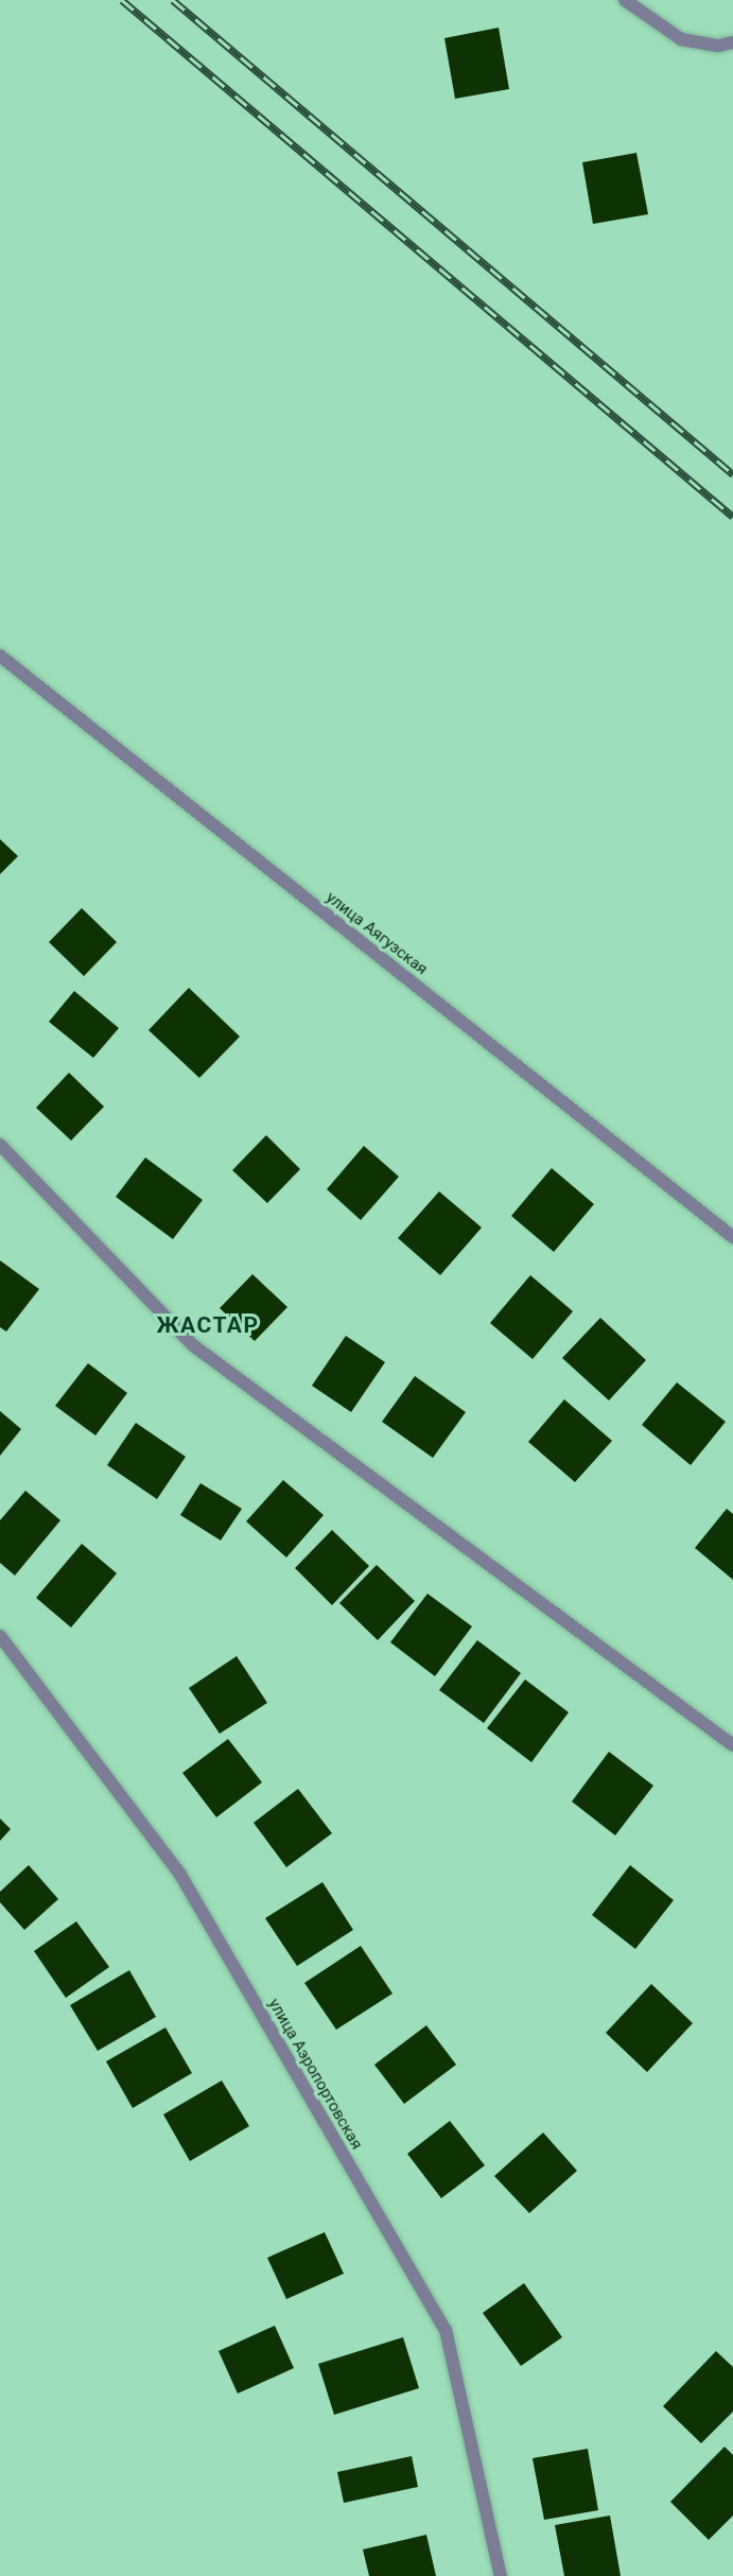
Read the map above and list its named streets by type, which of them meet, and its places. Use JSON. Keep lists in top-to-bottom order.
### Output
{
  "streets": {
    "street": ["улица Аягузская", "улица Аэропортовская"]
  },
  "districts": ["ЖАСТАР"]
}
